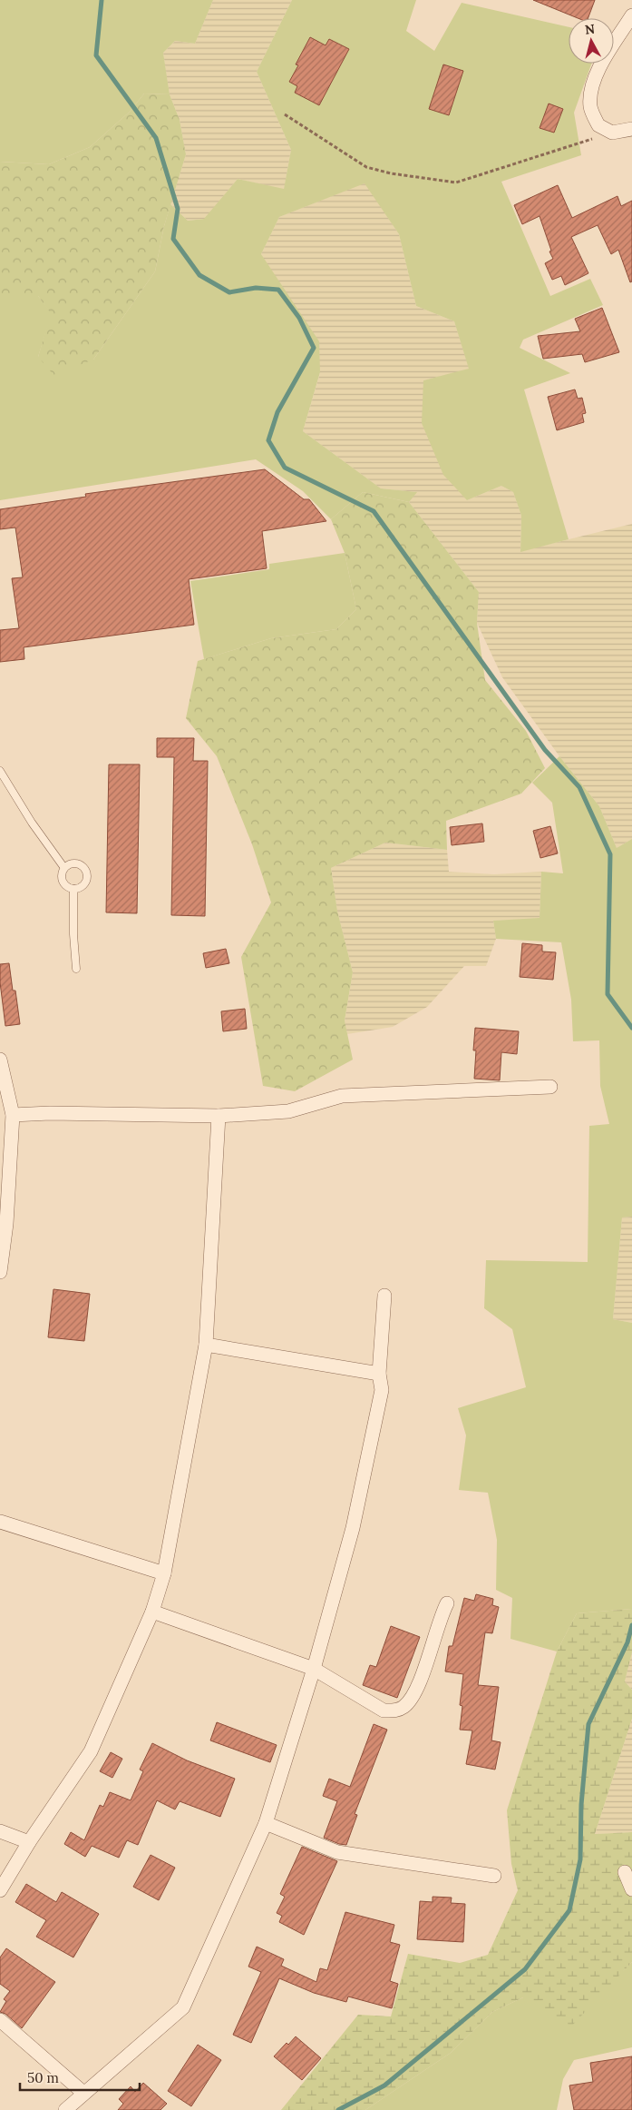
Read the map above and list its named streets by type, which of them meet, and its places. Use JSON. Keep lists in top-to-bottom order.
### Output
{
  "scale_bar": "50 m",
  "north": "top"
}
